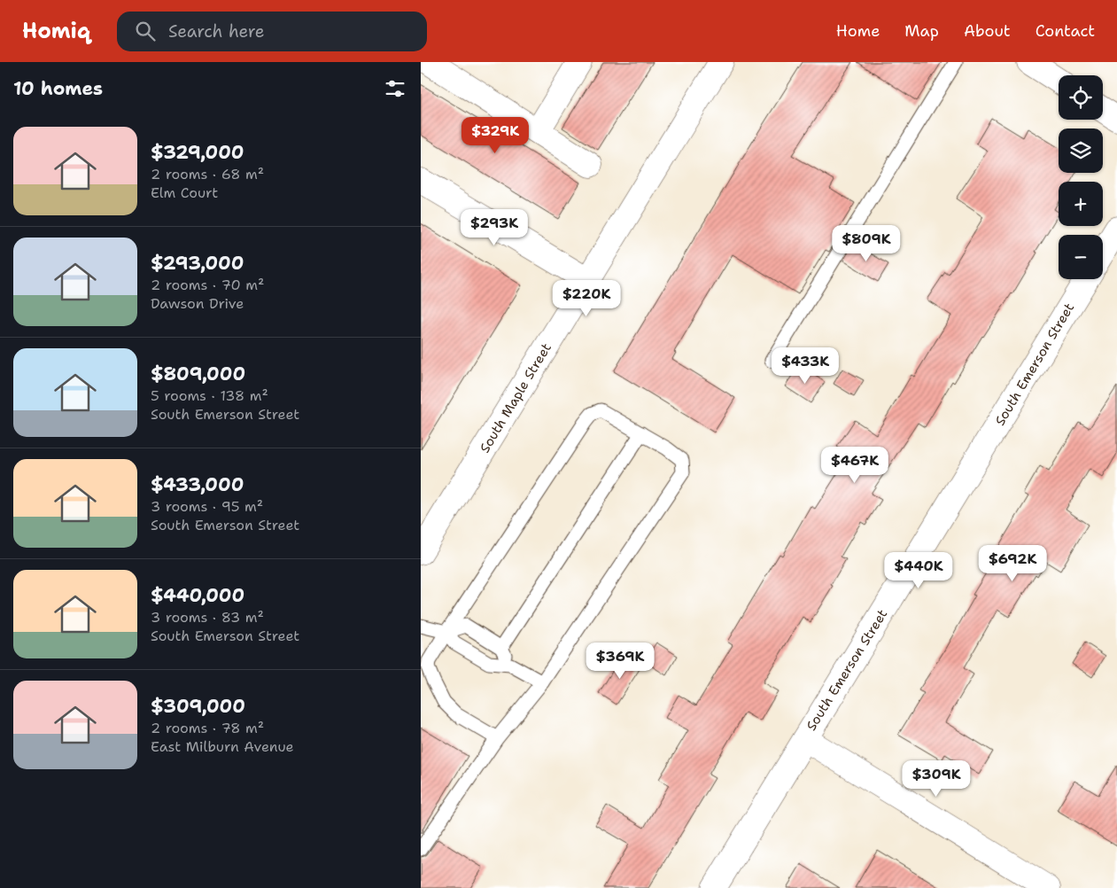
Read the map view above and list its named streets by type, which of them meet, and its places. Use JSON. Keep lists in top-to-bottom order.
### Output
{
  "streets": {
    "street": ["South Emerson Street", "South Maple Street"]
  },
  "page": {
    "header": "Homiq",
    "search": "Search here",
    "nav": [
      "Home",
      "Map",
      "About",
      "Contact"
    ],
    "heading": "10 homes",
    "map_buttons": ["+", "−"],
    "list": [
      {
        "name": "$329,000",
        "note": "2 rooms · 68 m² · Elm Court"
      },
      {
        "name": "$293,000",
        "note": "2 rooms · 70 m² · Dawson Drive"
      },
      {
        "name": "$809,000",
        "note": "5 rooms · 138 m² · South Emerson Street"
      },
      {
        "name": "$433,000",
        "note": "3 rooms · 95 m² · South Emerson Street"
      },
      {
        "name": "$440,000",
        "note": "3 rooms · 83 m² · South Emerson Street"
      },
      {
        "name": "$309,000",
        "note": "2 rooms · 78 m² · East Milburn Avenue"
      }
    ],
    "price": [
      "$329K",
      "$293K",
      "$809K",
      "$220K",
      "$433K",
      "$467K",
      "$692K",
      "$440K",
      "$369K",
      "$309K"
    ]
  }
}
